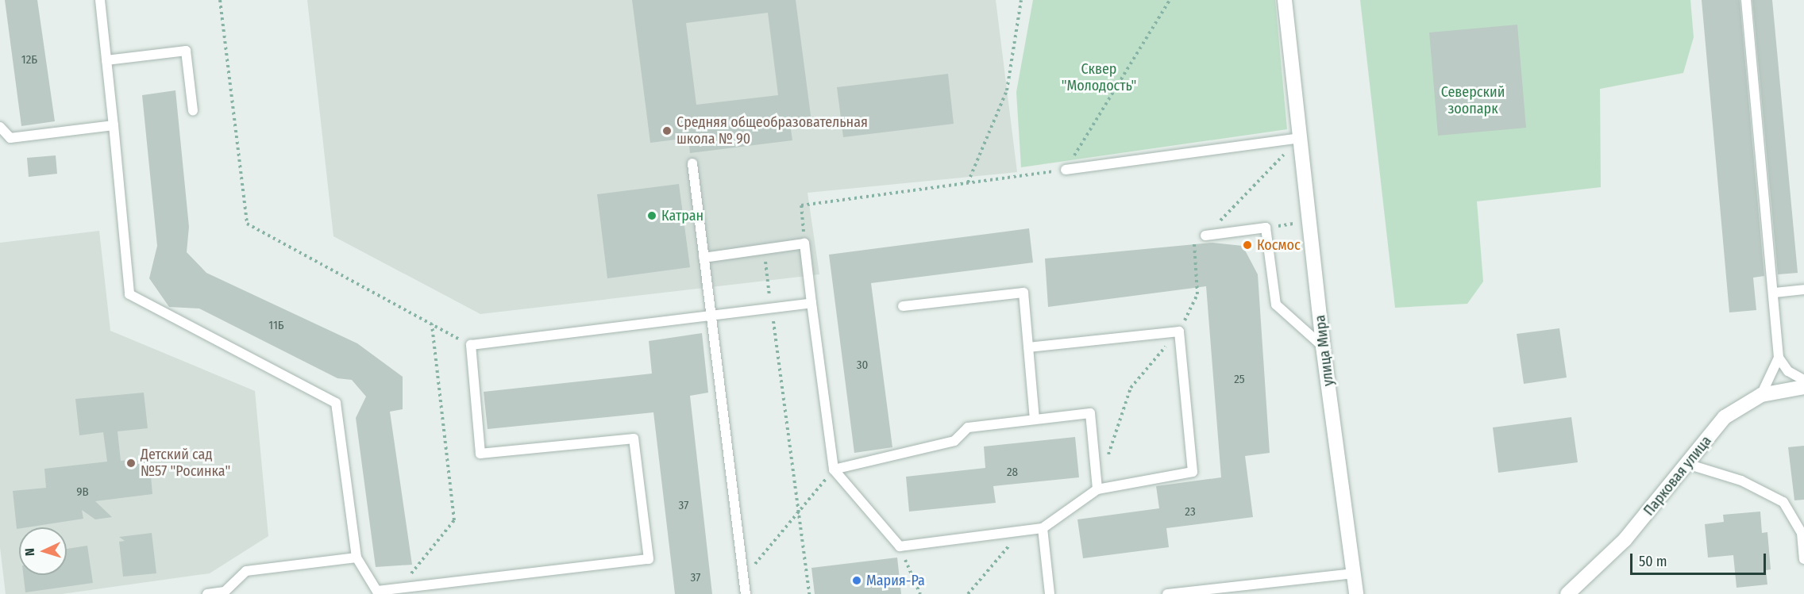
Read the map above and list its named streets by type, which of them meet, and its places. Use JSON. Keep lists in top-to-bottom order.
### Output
{
  "streets": {
    "street": ["улица Мира", "Парковая улица"]
  },
  "parks": ["Сквер \"Молодость\"", "Северский зоопарк"],
  "places": [
    "Средняя общеобразовательная школа № 90",
    "Катран",
    "Космос",
    "Детский сад №57 \"Росинка\"",
    "Мария-Ра"
  ],
  "house_numbers": [
    "12Б",
    "11Б",
    "30",
    "25",
    "28",
    "9В",
    "37",
    "23",
    "37"
  ],
  "scale_bar": "50 m",
  "north": "left"
}
